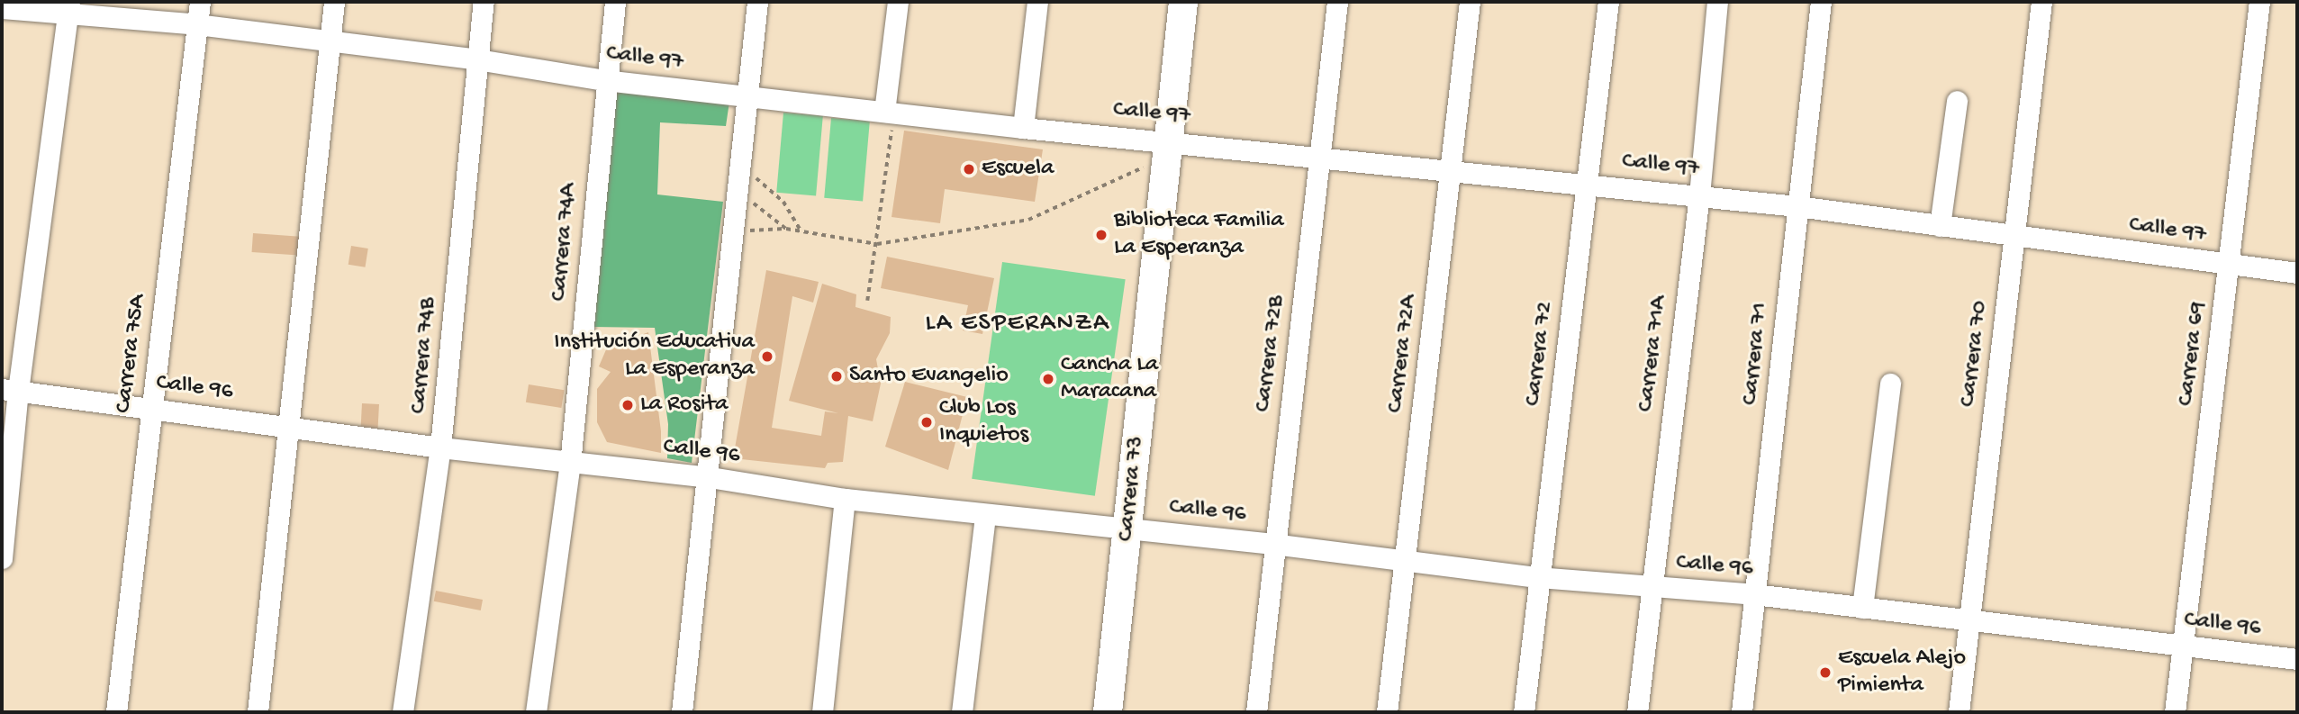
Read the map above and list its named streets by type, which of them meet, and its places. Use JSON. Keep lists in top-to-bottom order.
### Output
{
  "streets": {
    "street": [
      "Calle 97",
      "Carrera 74A",
      "Carrera 75A",
      "Carrera 72B",
      "Carrera 72A",
      "Carrera 72",
      "Carrera 71A",
      "Carrera 71",
      "Carrera 70",
      "Carrera 69",
      "Carrera 74B",
      "Calle 96",
      "Carrera 73"
    ]
  },
  "crossings": [
    ["Calle 97", "Carrera 74A"],
    ["Calle 97", "Carrera 75A"],
    ["Calle 97", "Carrera 72B"],
    ["Calle 97", "Carrera 72A"],
    ["Calle 97", "Carrera 72"],
    ["Calle 97", "Carrera 71A"],
    ["Calle 97", "Carrera 71"],
    ["Calle 97", "Carrera 70"],
    ["Calle 97", "Carrera 69"],
    ["Calle 97", "Carrera 74B"],
    ["Calle 97", "Carrera 73"],
    ["Carrera 74A", "Calle 96"],
    ["Carrera 75A", "Calle 96"],
    ["Carrera 72B", "Calle 96"],
    ["Carrera 72A", "Calle 96"],
    ["Carrera 72", "Calle 96"],
    ["Carrera 71A", "Calle 96"],
    ["Carrera 71", "Calle 96"],
    ["Carrera 70", "Calle 96"],
    ["Carrera 69", "Calle 96"],
    ["Carrera 74B", "Calle 96"],
    ["Calle 96", "Carrera 73"]
  ],
  "districts": ["LA ESPERANZA"],
  "places": [
    "Escuela",
    "Biblioteca Familia La Esperanza",
    "Institución Educativa La Esperanza",
    "Santo Evangelio",
    "Cancha La Maracana",
    "La Rosita",
    "Club Los Inquietos",
    "Escuela Alejo Pimienta"
  ]
}
